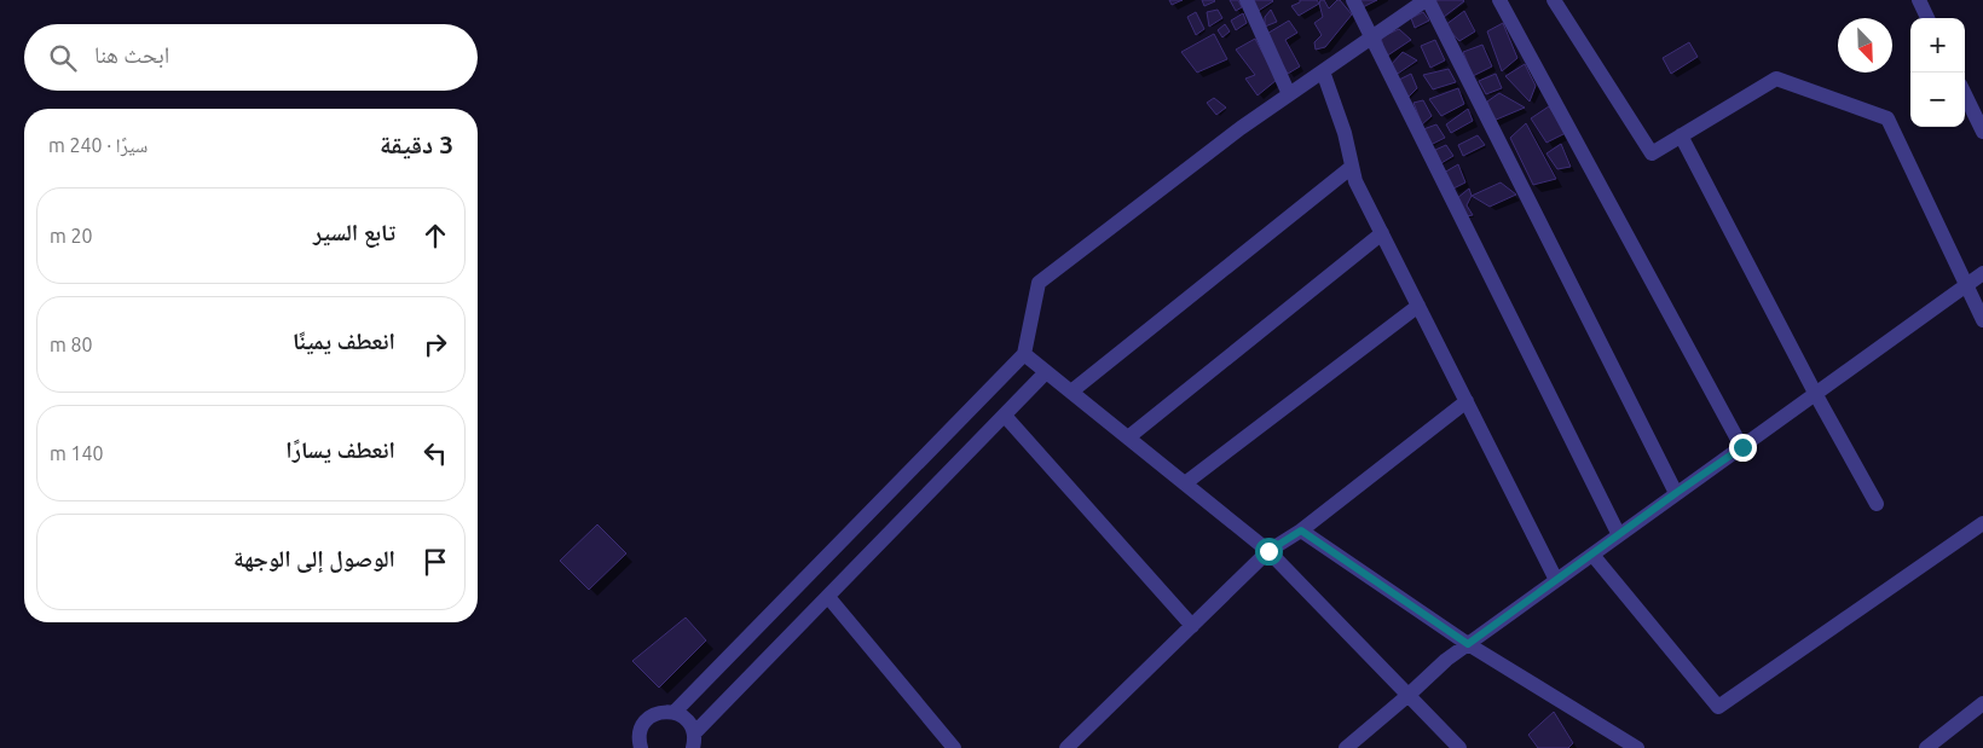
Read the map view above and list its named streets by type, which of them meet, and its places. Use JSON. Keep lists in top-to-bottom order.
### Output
{
  "north": "bottom right",
  "page": {
    "map_buttons": ["+", "−"],
    "search": "ابحث هنا",
    "heading": ["3 دقيقة", "سيرًا · 240 m"],
    "list": [
      ["تابع السير", "20 m"],
      ["انعطف يمينًا", "80 m"],
      ["انعطف يسارًا", "140 m"],
      "الوصول إلى الوجهة"
    ]
  }
}
